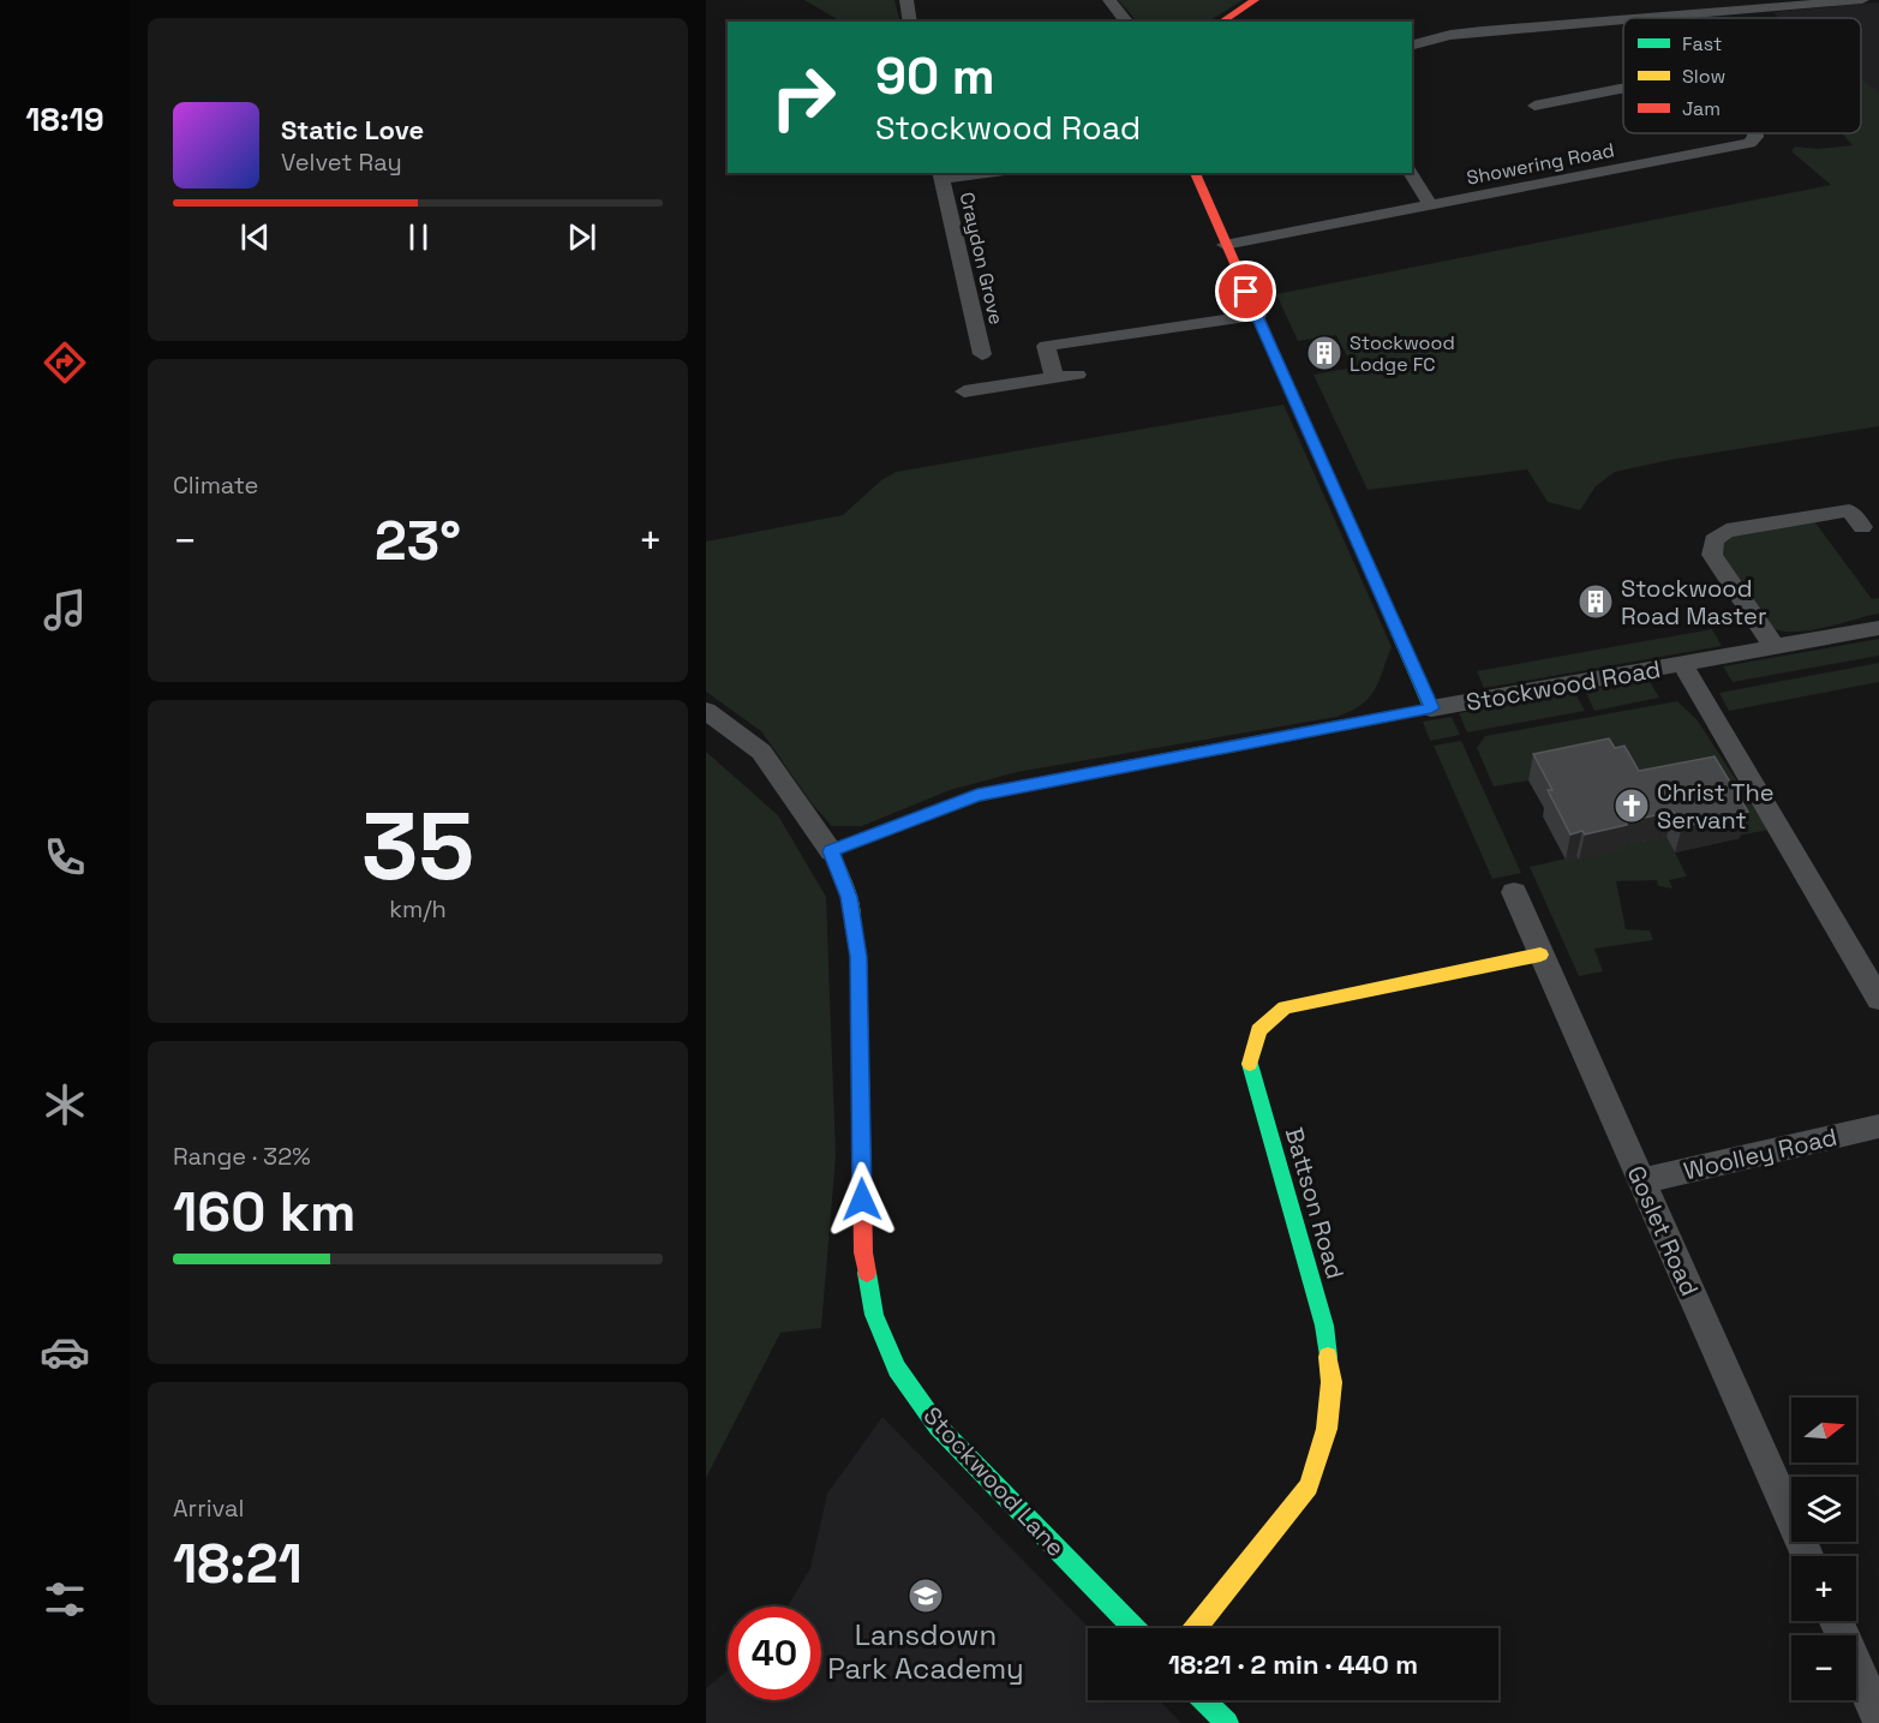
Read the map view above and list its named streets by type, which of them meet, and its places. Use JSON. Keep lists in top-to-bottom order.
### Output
{
  "streets": {
    "street": [
      "Showering Road",
      "Craydon Grove",
      "Stockwood Road",
      "Woolley Road",
      "Battson Road",
      "Goslet Road",
      "Stockwood Lane"
    ]
  },
  "crossings": [
    ["Stockwood Road", "Stockwood Lane"],
    ["Woolley Road", "Goslet Road"],
    ["Battson Road", "Goslet Road"]
  ],
  "places": {
    "building": ["Stockwood Lodge FC", "Stockwood Road Master"],
    "church": ["Christ The Servant"],
    "school or university": ["Lansdown Park Academy"]
  },
  "legend": ["Fast", "Slow", "Jam"],
  "north": "right",
  "page": {
    "tabs": "18:19",
    "turn": ["90 m", "Stockwood Road"],
    "song": ["Static Love", "Velvet Ray"],
    "tile": [
      "Climate",
      ["35", "km/h"],
      ["Range · 32%", "160 km"],
      ["Arrival", "18:21"]
    ],
    "heat": ["−", "23°", "+"],
    "map_buttons": ["+", "−"],
    "limit": "40",
    "trip": "18:21 · 2 min · 440 m"
  }
}
